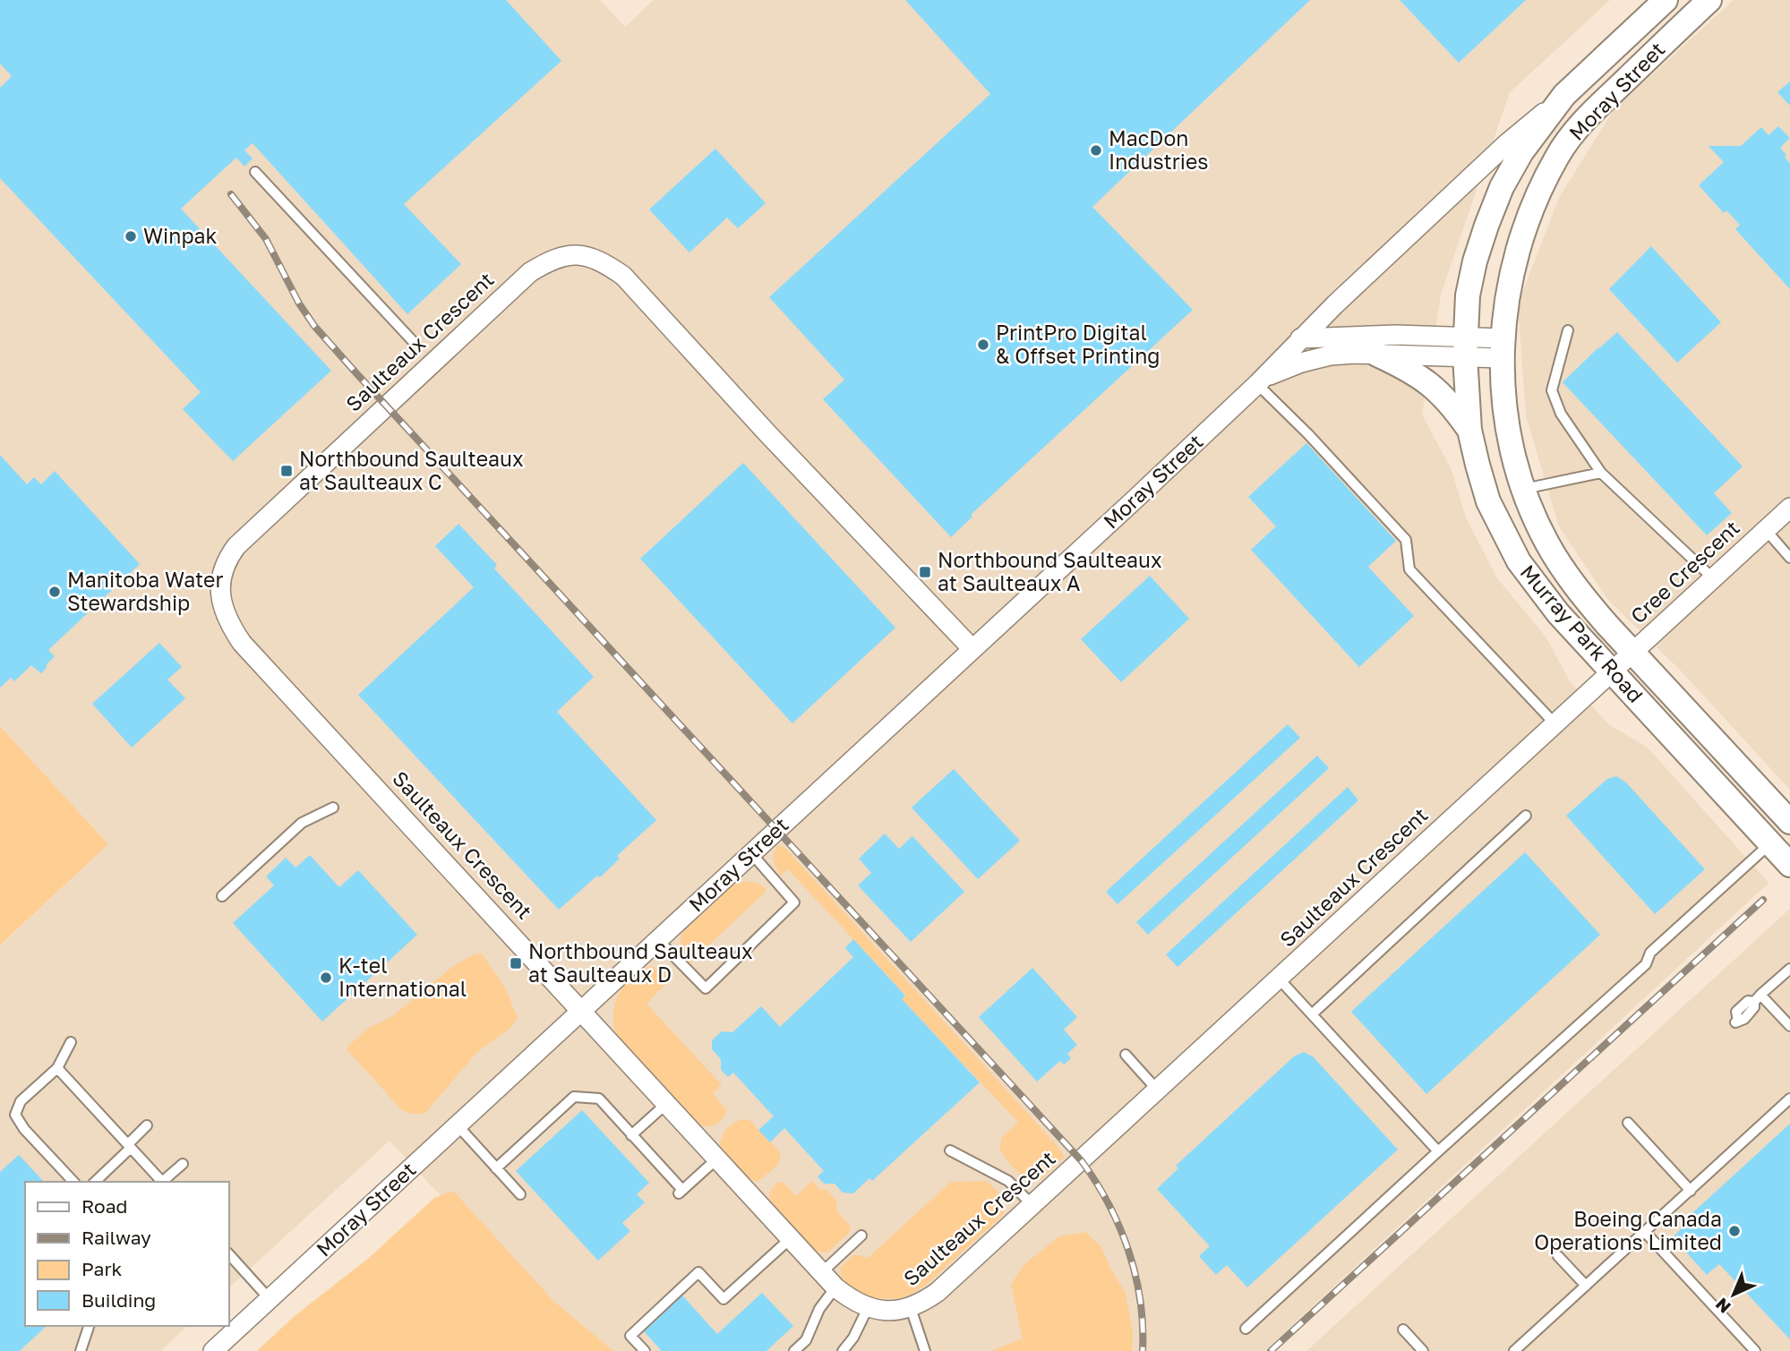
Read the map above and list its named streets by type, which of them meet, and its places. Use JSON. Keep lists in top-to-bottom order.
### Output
{
  "streets": {
    "street": [
      "Moray Street",
      "Saulteaux Crescent",
      "Cree Crescent",
      "Murray Park Road"
    ]
  },
  "crossings": [
    ["Moray Street", "Saulteaux Crescent"],
    ["Moray Street", "Murray Park Road"],
    ["Saulteaux Crescent", "Cree Crescent"],
    ["Saulteaux Crescent", "Murray Park Road"],
    ["Cree Crescent", "Murray Park Road"]
  ],
  "places": {
    "other": [
      "MacDon Industries",
      "Winpak",
      "PrintPro Digital & Offset Printing",
      "Manitoba Water Stewardship",
      "K-tel International",
      "Boeing Canada Operations Limited"
    ],
    "transit": ["Northbound Saulteaux at Saulteaux C", "Northbound Saulteaux at Saulteaux A", "Northbound Saulteaux at Saulteaux D"]
  },
  "legend": [
    "Road",
    "Railway",
    "Park",
    "Building"
  ],
  "north": "bottom left"
}
